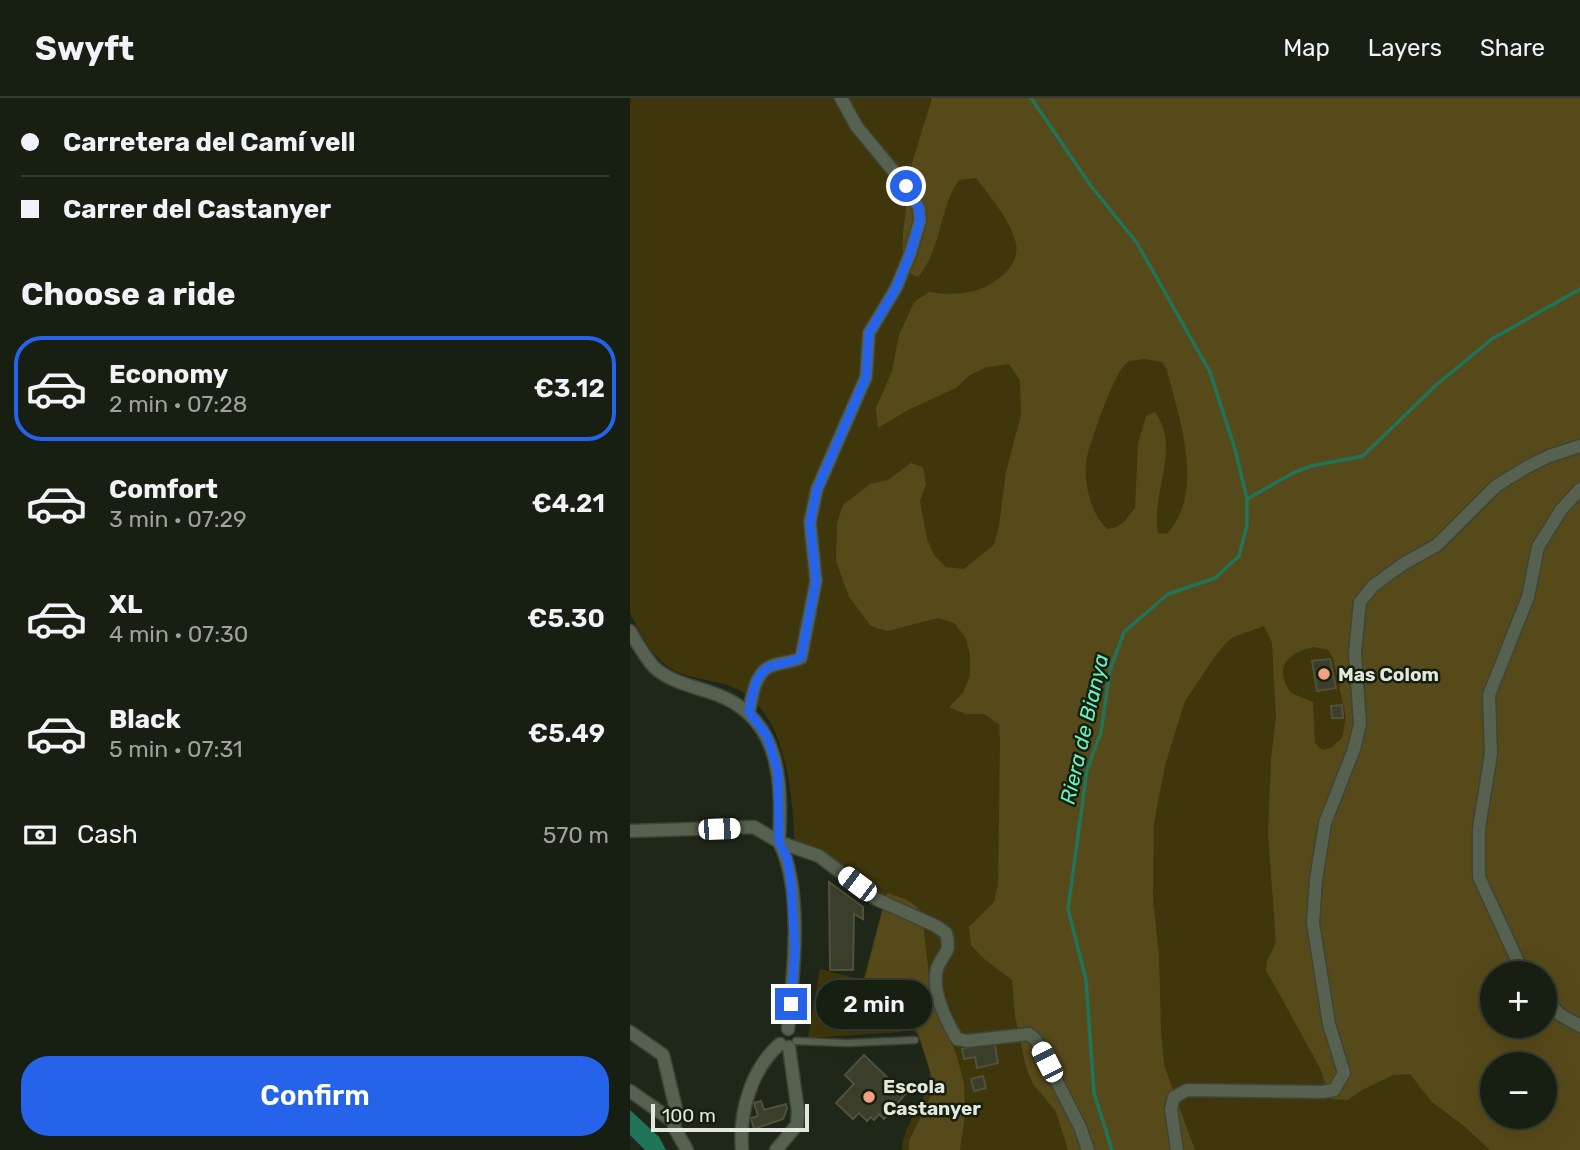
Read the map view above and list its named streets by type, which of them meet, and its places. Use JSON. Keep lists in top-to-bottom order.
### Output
{
  "water": ["Riera de Bianya"],
  "places": ["Mas Colom", "Escola Castanyer"],
  "scale_bar": "100 m",
  "page": {
    "header": "Swyft",
    "nav": ["Map", "Layers", "Share"],
    "banner": ["Carretera del Camí vell", "Carrer del Castanyer"],
    "heading": "Choose a ride",
    "list": [
      {
        "name": "Economy",
        "note": "2 min · 07:28",
        "value": "€3.12"
      },
      {
        "name": "Comfort",
        "note": "3 min · 07:29",
        "value": "€4.21"
      },
      {
        "name": "XL",
        "note": "4 min · 07:30",
        "value": "€5.30"
      },
      {
        "name": "Black",
        "note": "5 min · 07:31",
        "value": "€5.49"
      }
    ],
    "pay": ["Cash", "570 m"],
    "map_buttons": ["+", "−"],
    "bubble": "2 min",
    "buttons": "Confirm",
    "scale": "100 m"
  }
}
